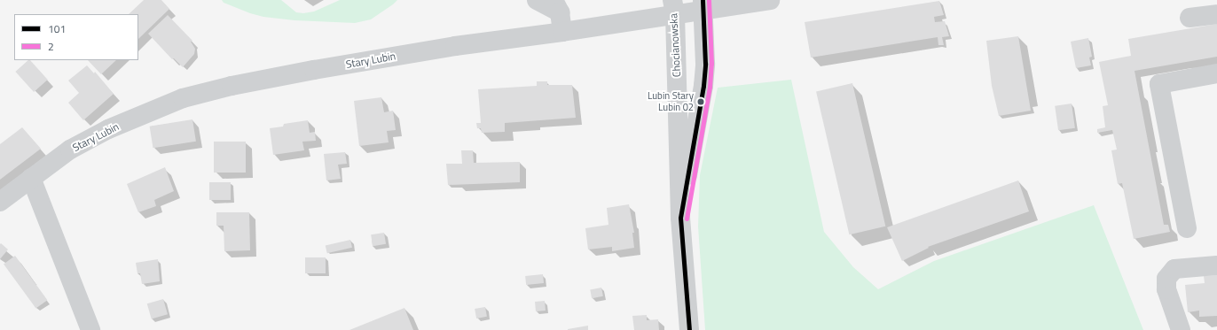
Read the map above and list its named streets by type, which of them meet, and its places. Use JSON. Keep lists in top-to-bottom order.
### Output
{
  "streets": {
    "street": ["Chocianowska", "Stary Lubin"]
  },
  "crossings": [
    ["Chocianowska", "Stary Lubin"]
  ],
  "places": ["Lubin Stary Lubin 02"],
  "lines": ["transit line 101", "transit line 2"],
  "legend": ["101", "2"]
}
